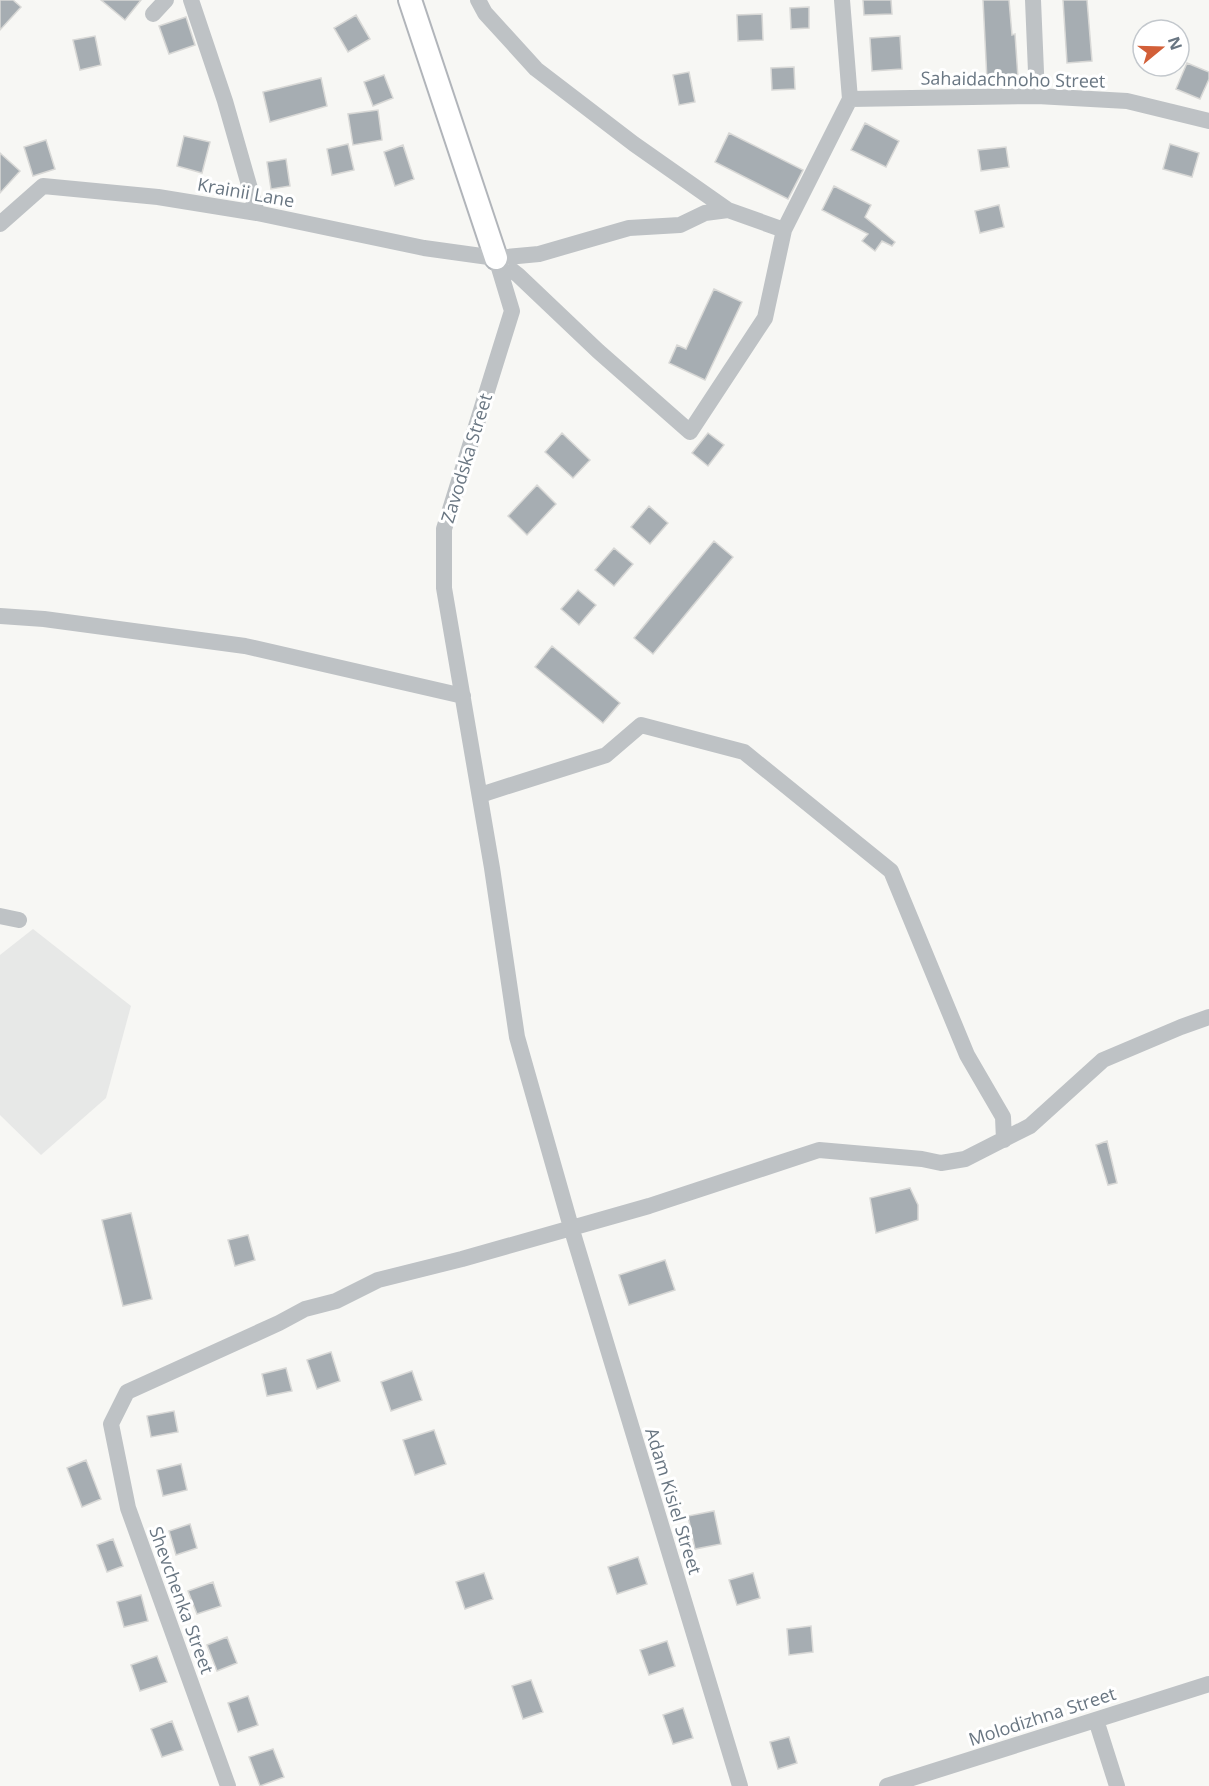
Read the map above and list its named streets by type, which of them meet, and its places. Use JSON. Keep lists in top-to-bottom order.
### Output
{
  "streets": {
    "street": [
      "Sahaidachnoho Street",
      "Krainii Lane",
      "Zavodska Street",
      "Adam Kisiel Street",
      "Shevchenka Street",
      "Molodizhna Street"
    ]
  },
  "crossings": [
    ["Krainii Lane", "Zavodska Street"],
    ["Zavodska Street", "Adam Kisiel Street"],
    ["Adam Kisiel Street", "Shevchenka Street"]
  ],
  "north": "right"
}
